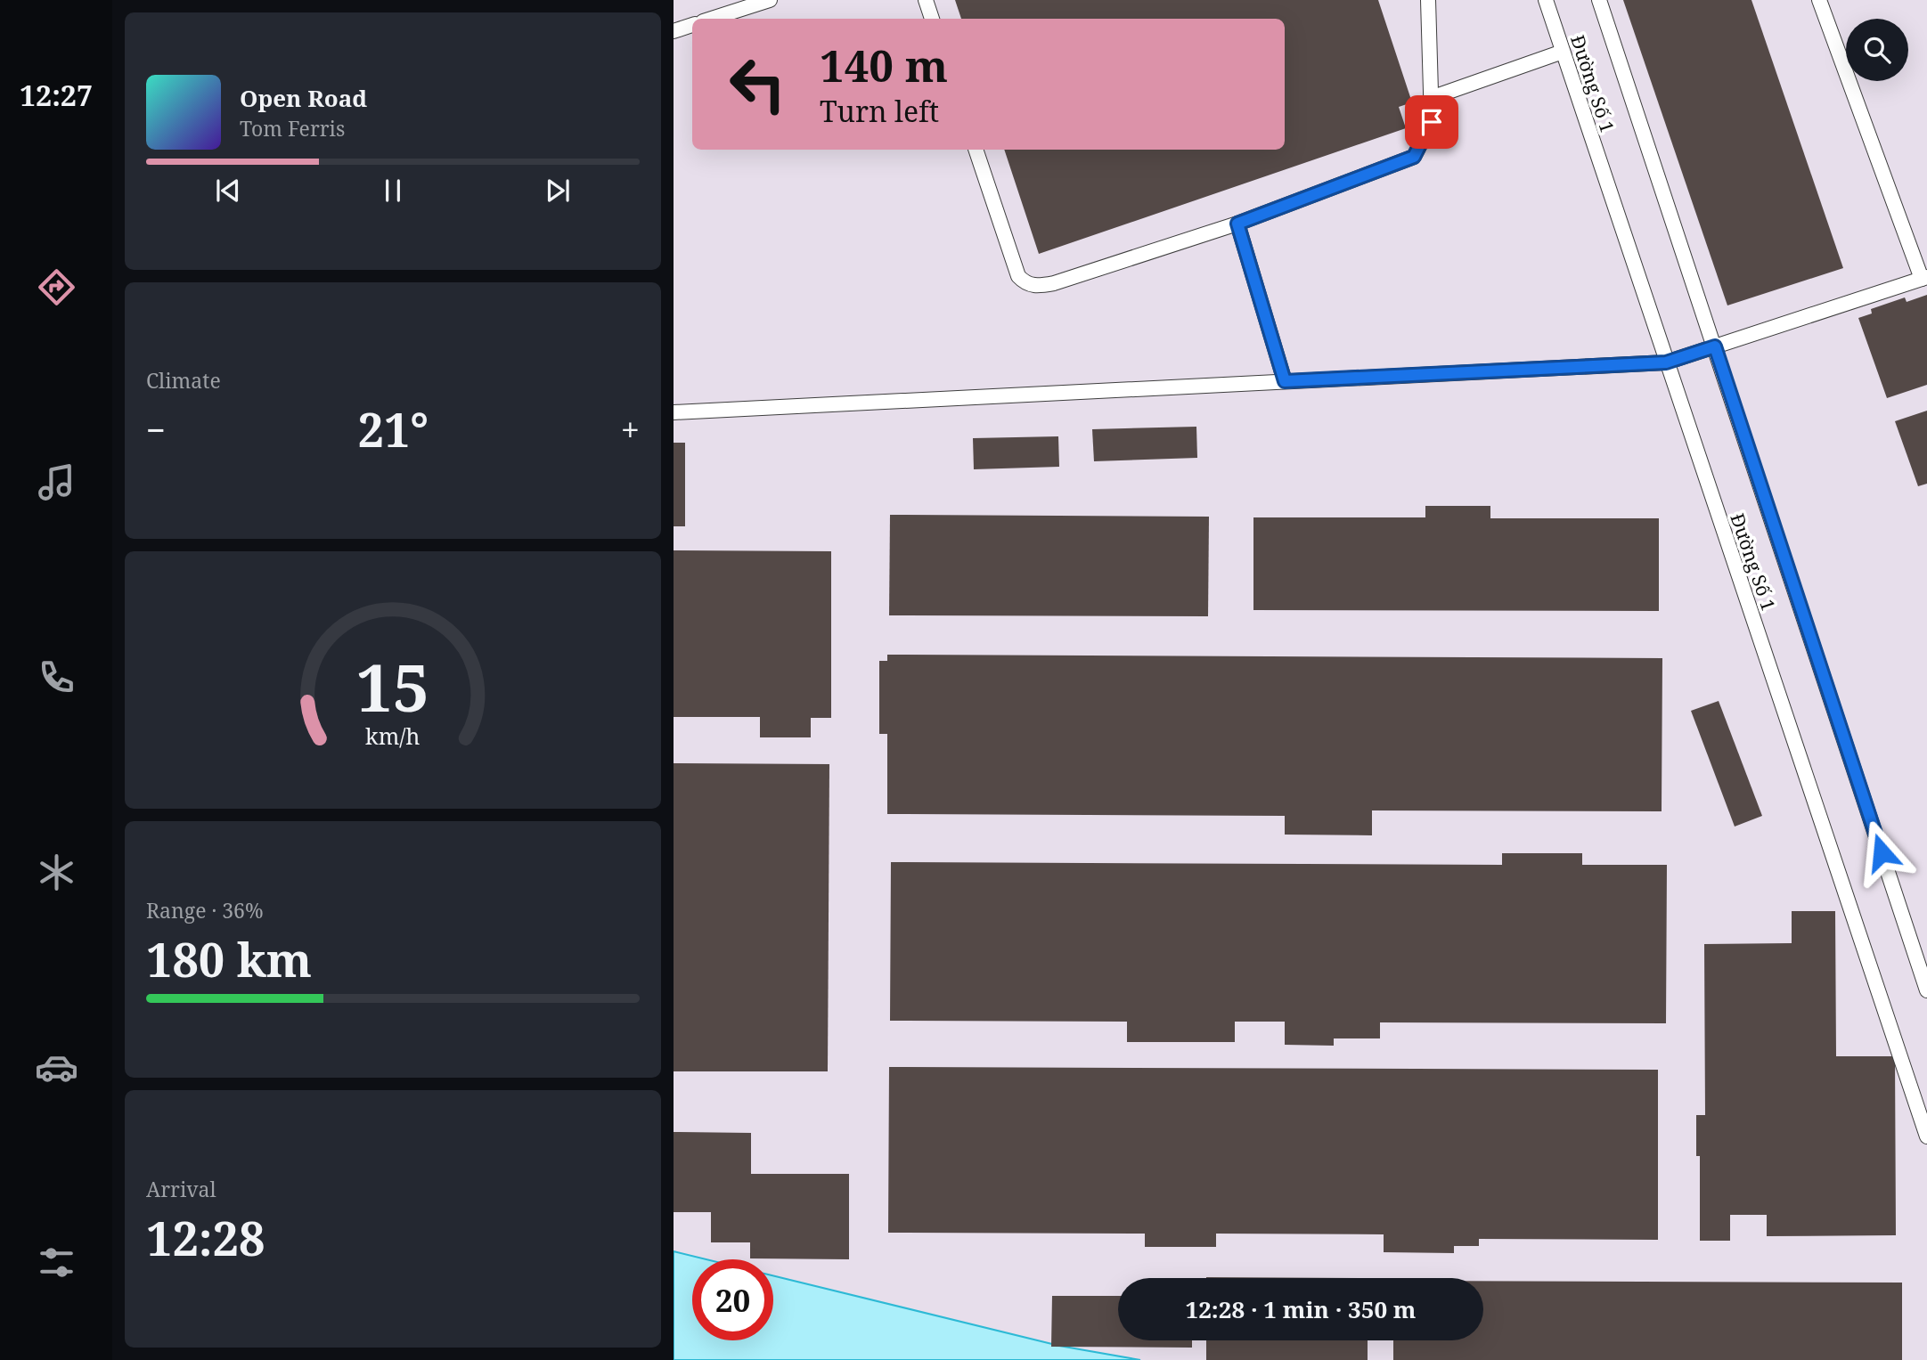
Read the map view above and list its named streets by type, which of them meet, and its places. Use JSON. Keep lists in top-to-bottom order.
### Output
{
  "streets": {
    "lane": ["Đường Số 1"]
  },
  "page": {
    "tabs": "12:27",
    "turn": ["140 m", "Turn left"],
    "song": ["Open Road", "Tom Ferris"],
    "tile": [
      "Climate",
      ["Range · 36%", "180 km"],
      ["Arrival", "12:28"]
    ],
    "heat": ["−", "21°", "+"],
    "limit": "20",
    "trip": "12:28 · 1 min · 350 m",
    "gauge": ["15", "km/h"]
  }
}
